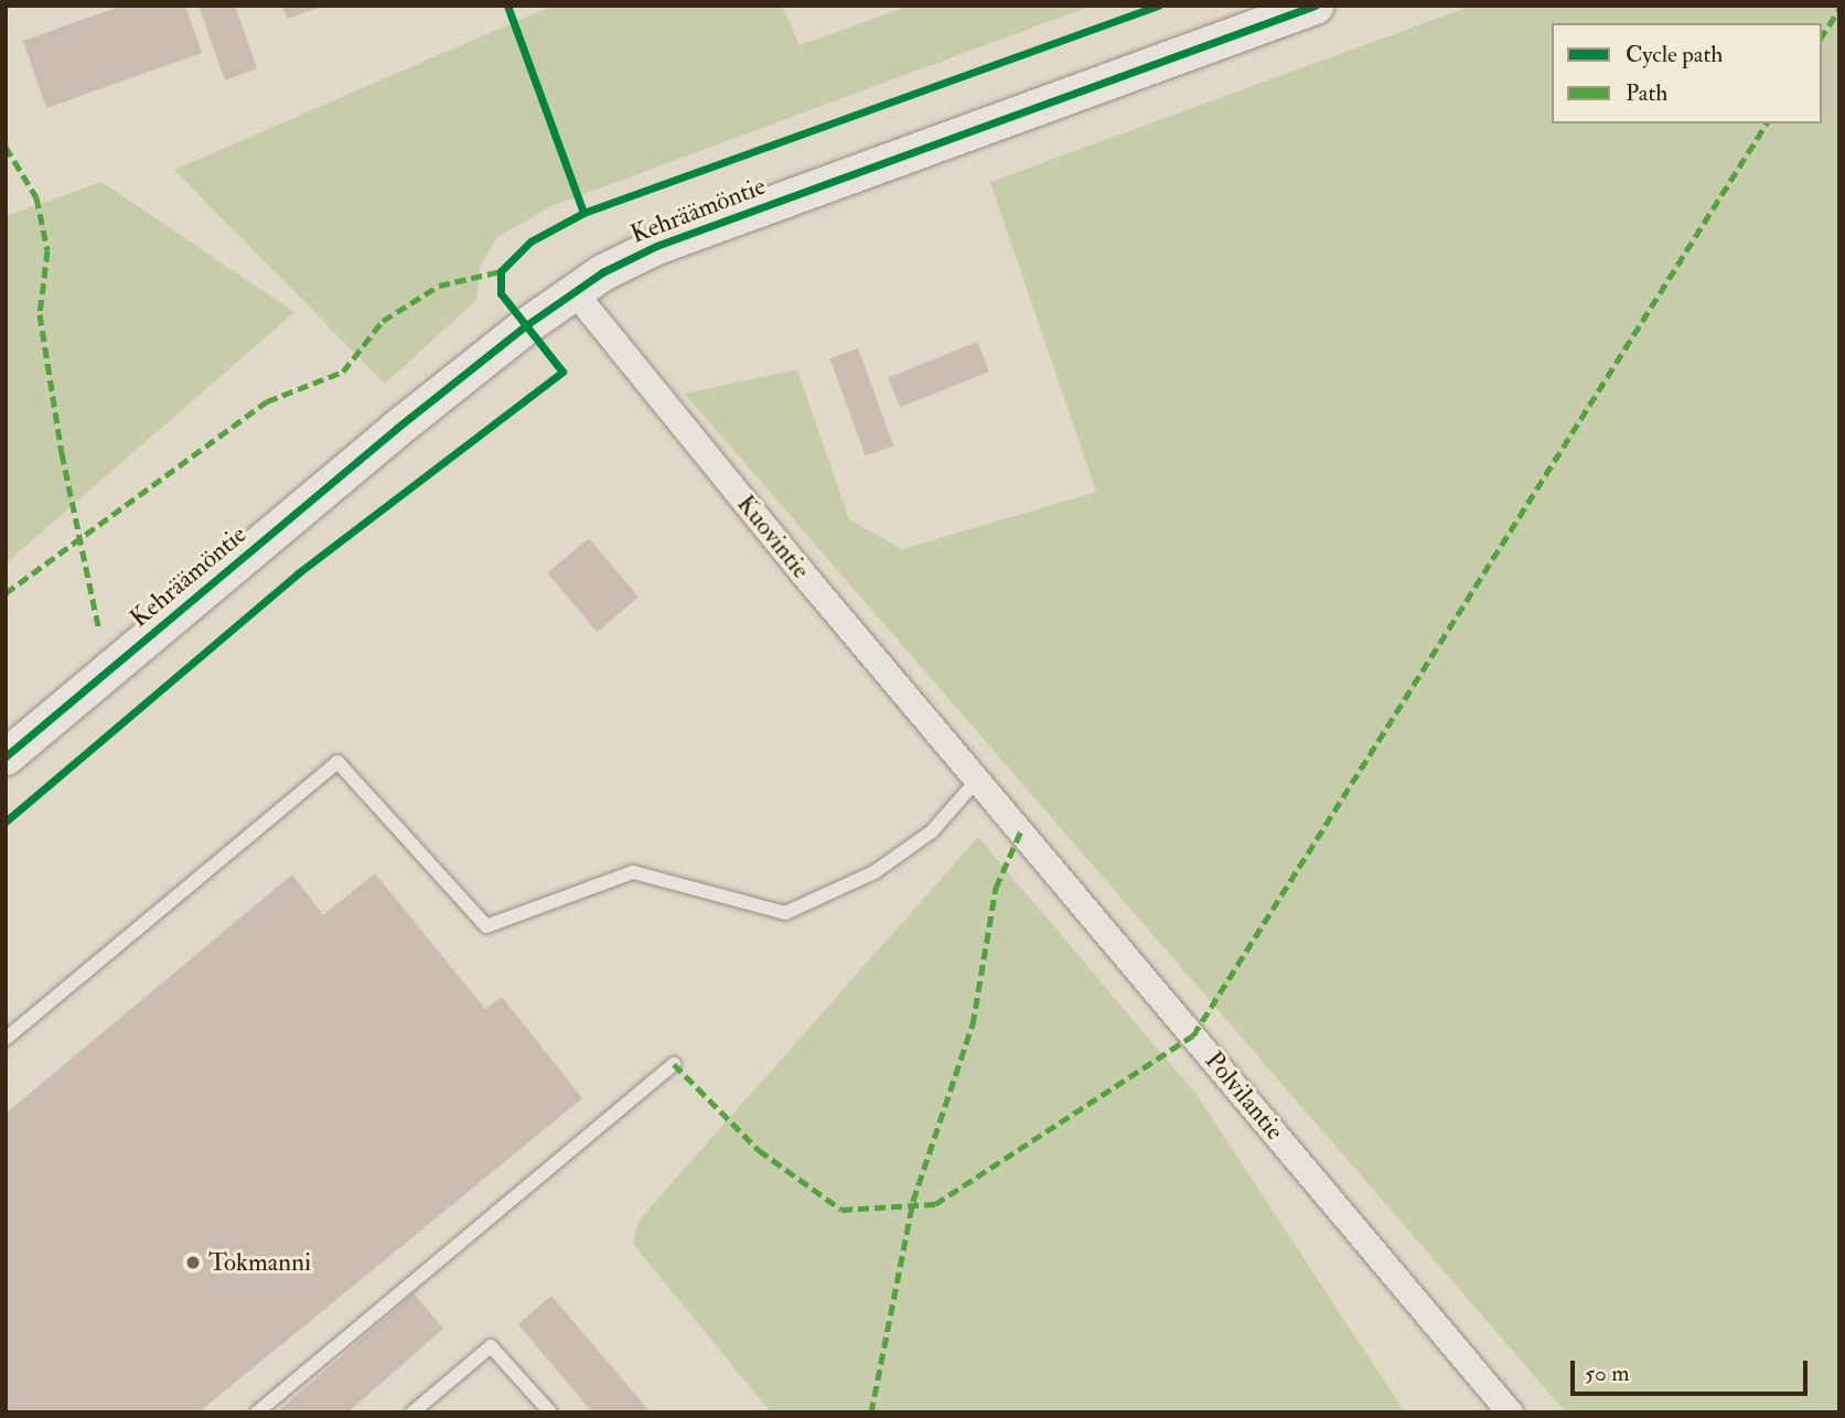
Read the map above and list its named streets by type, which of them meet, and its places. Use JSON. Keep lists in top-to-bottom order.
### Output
{
  "streets": {
    "street": ["Kehräämöntie", "Kuovintie", "Polvilantie"]
  },
  "crossings": [
    ["Kehräämöntie", "Kuovintie"],
    ["Kuovintie", "Polvilantie"]
  ],
  "places": ["Tokmanni"],
  "legend": ["Cycle path", "Path"],
  "scale_bar": "50 m"
}
